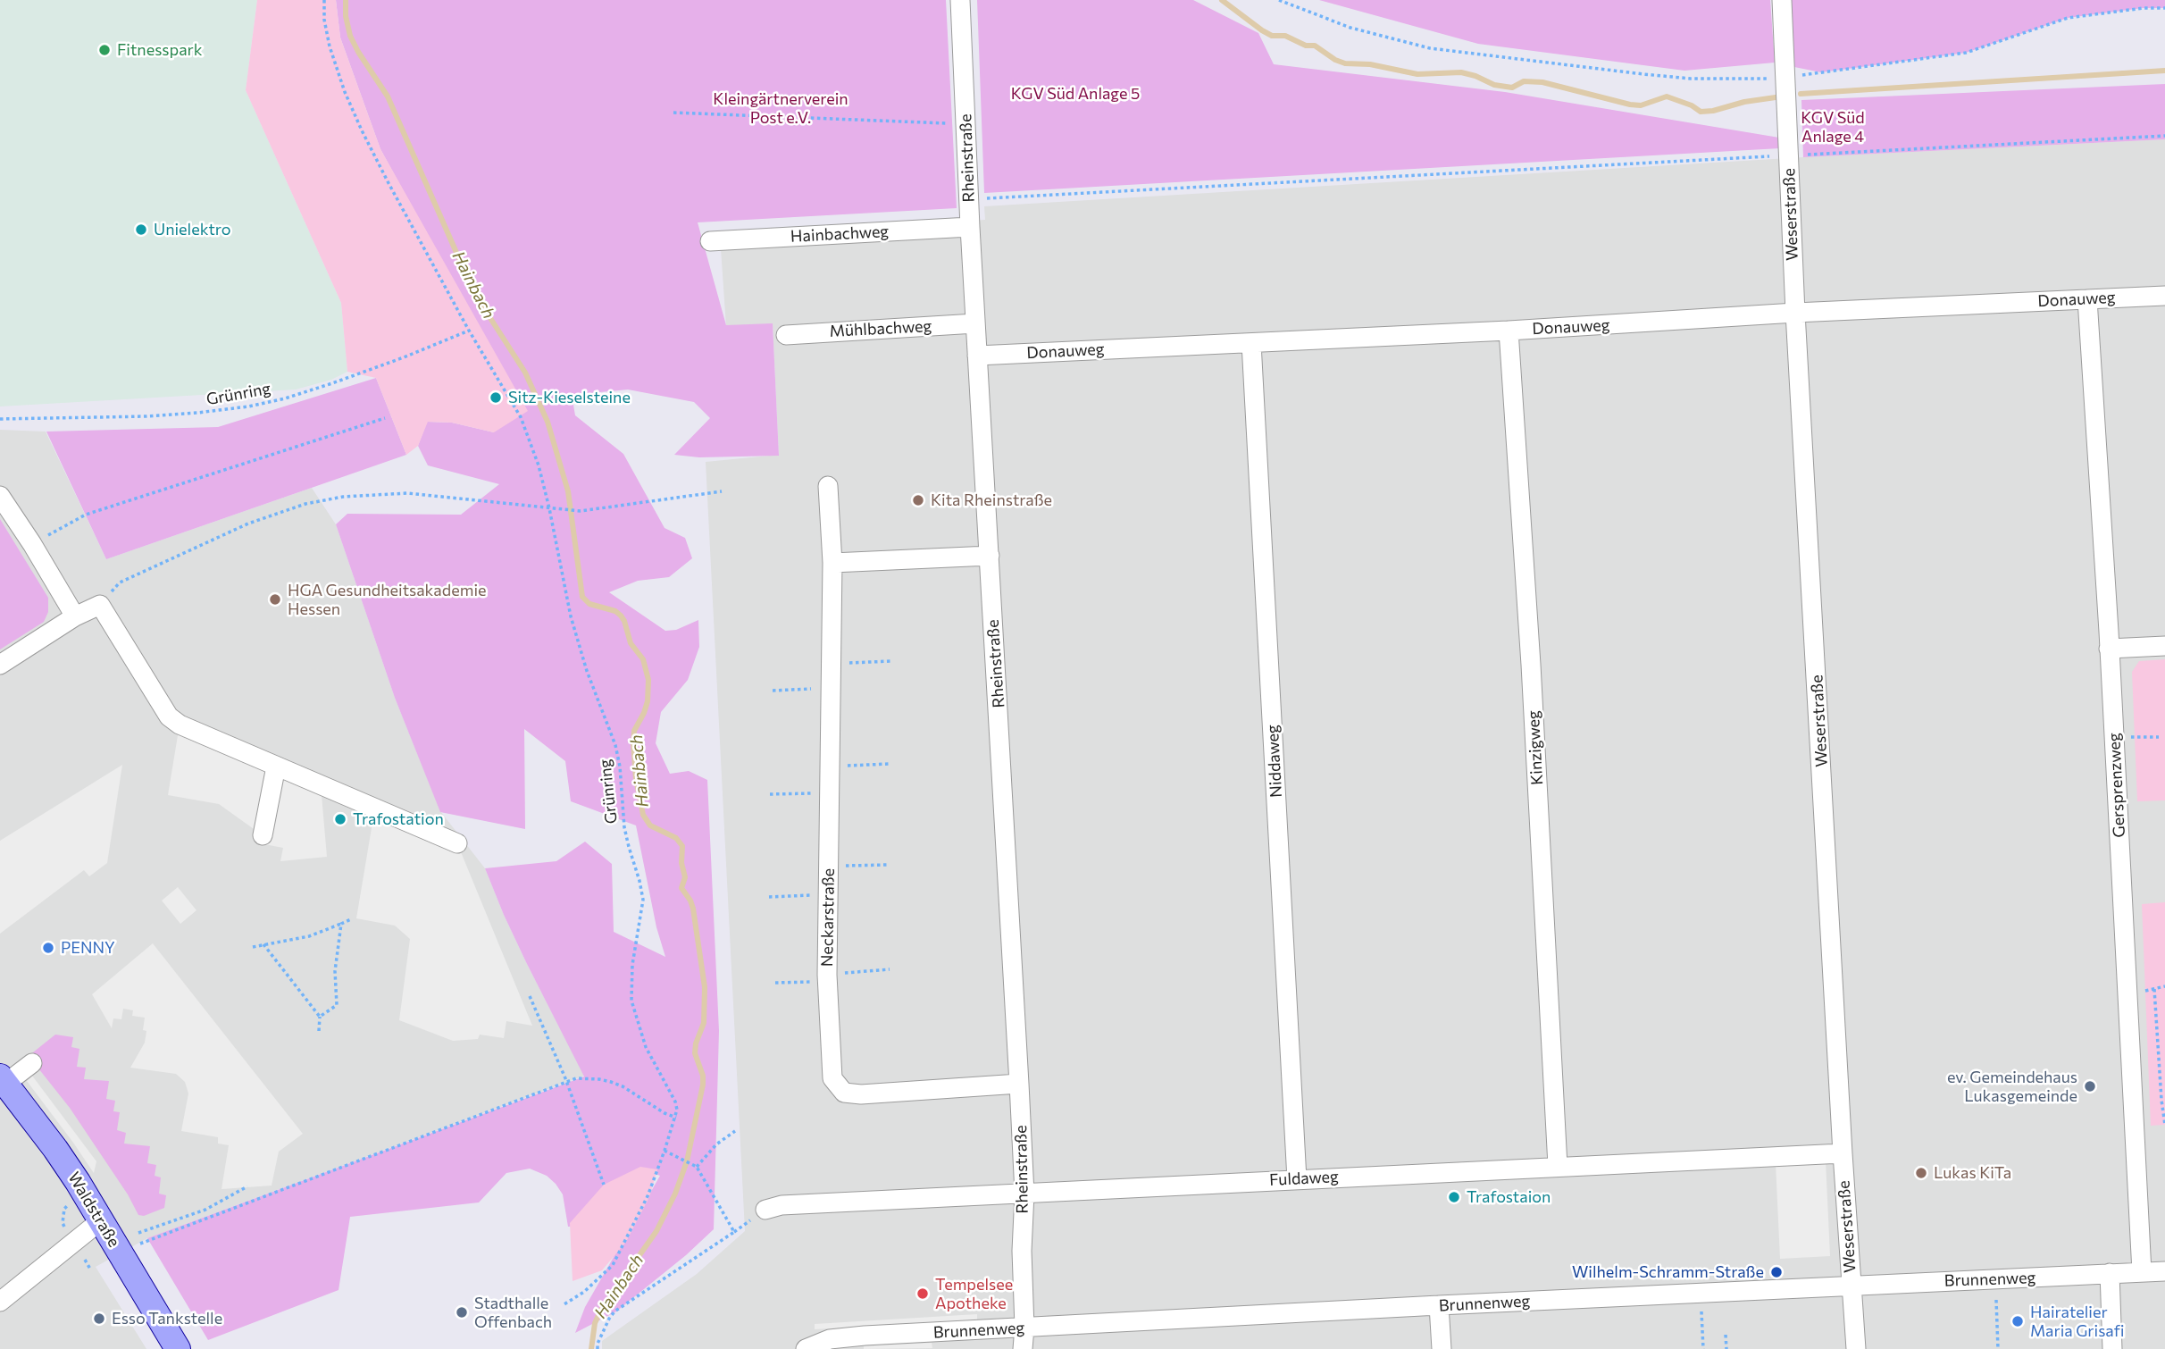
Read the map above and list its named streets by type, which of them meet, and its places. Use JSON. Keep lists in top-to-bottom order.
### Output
{
  "streets": {
    "main road": ["Waldstraße"],
    "street": [
      "Rheinstraße",
      "Weserstraße",
      "Hainbachweg",
      "Donauweg",
      "Mühlbachweg",
      "Kinzigweg",
      "Niddaweg",
      "Gersprenzweg",
      "Neckarstraße",
      "Fuldaweg",
      "Brunnenweg"
    ],
    "path": ["Grünring"]
  },
  "crossings": [
    ["Rheinstraße", "Hainbachweg"],
    ["Rheinstraße", "Donauweg"],
    ["Rheinstraße", "Mühlbachweg"],
    ["Rheinstraße", "Neckarstraße"],
    ["Rheinstraße", "Fuldaweg"],
    ["Rheinstraße", "Brunnenweg"],
    ["Weserstraße", "Donauweg"],
    ["Weserstraße", "Fuldaweg"],
    ["Weserstraße", "Brunnenweg"],
    ["Donauweg", "Kinzigweg"],
    ["Donauweg", "Niddaweg"],
    ["Donauweg", "Gersprenzweg"],
    ["Kinzigweg", "Fuldaweg"],
    ["Niddaweg", "Fuldaweg"],
    ["Gersprenzweg", "Brunnenweg"]
  ],
  "water": ["Hainbach"],
  "parks": ["KGV Süd Anlage 5", "Kleingärtnerverein Post e.V.", "KGV Süd Anlage 4"],
  "places": [
    "Fitnesspark",
    "Unielektro",
    "Sitz-Kieselsteine",
    "Kita Rheinstraße",
    "HGA Gesundheitsakademie Hessen",
    "Trafostation",
    "PENNY",
    "ev. Gemeindehaus Lukasgemeinde",
    "Lukas KiTa",
    "Trafostaion",
    "Wilhelm-Schramm-Straße",
    "Tempelsee Apotheke",
    "Stadthalle Offenbach",
    "Esso Tankstelle",
    "Hairatelier Maria Grisafi"
  ]
}
